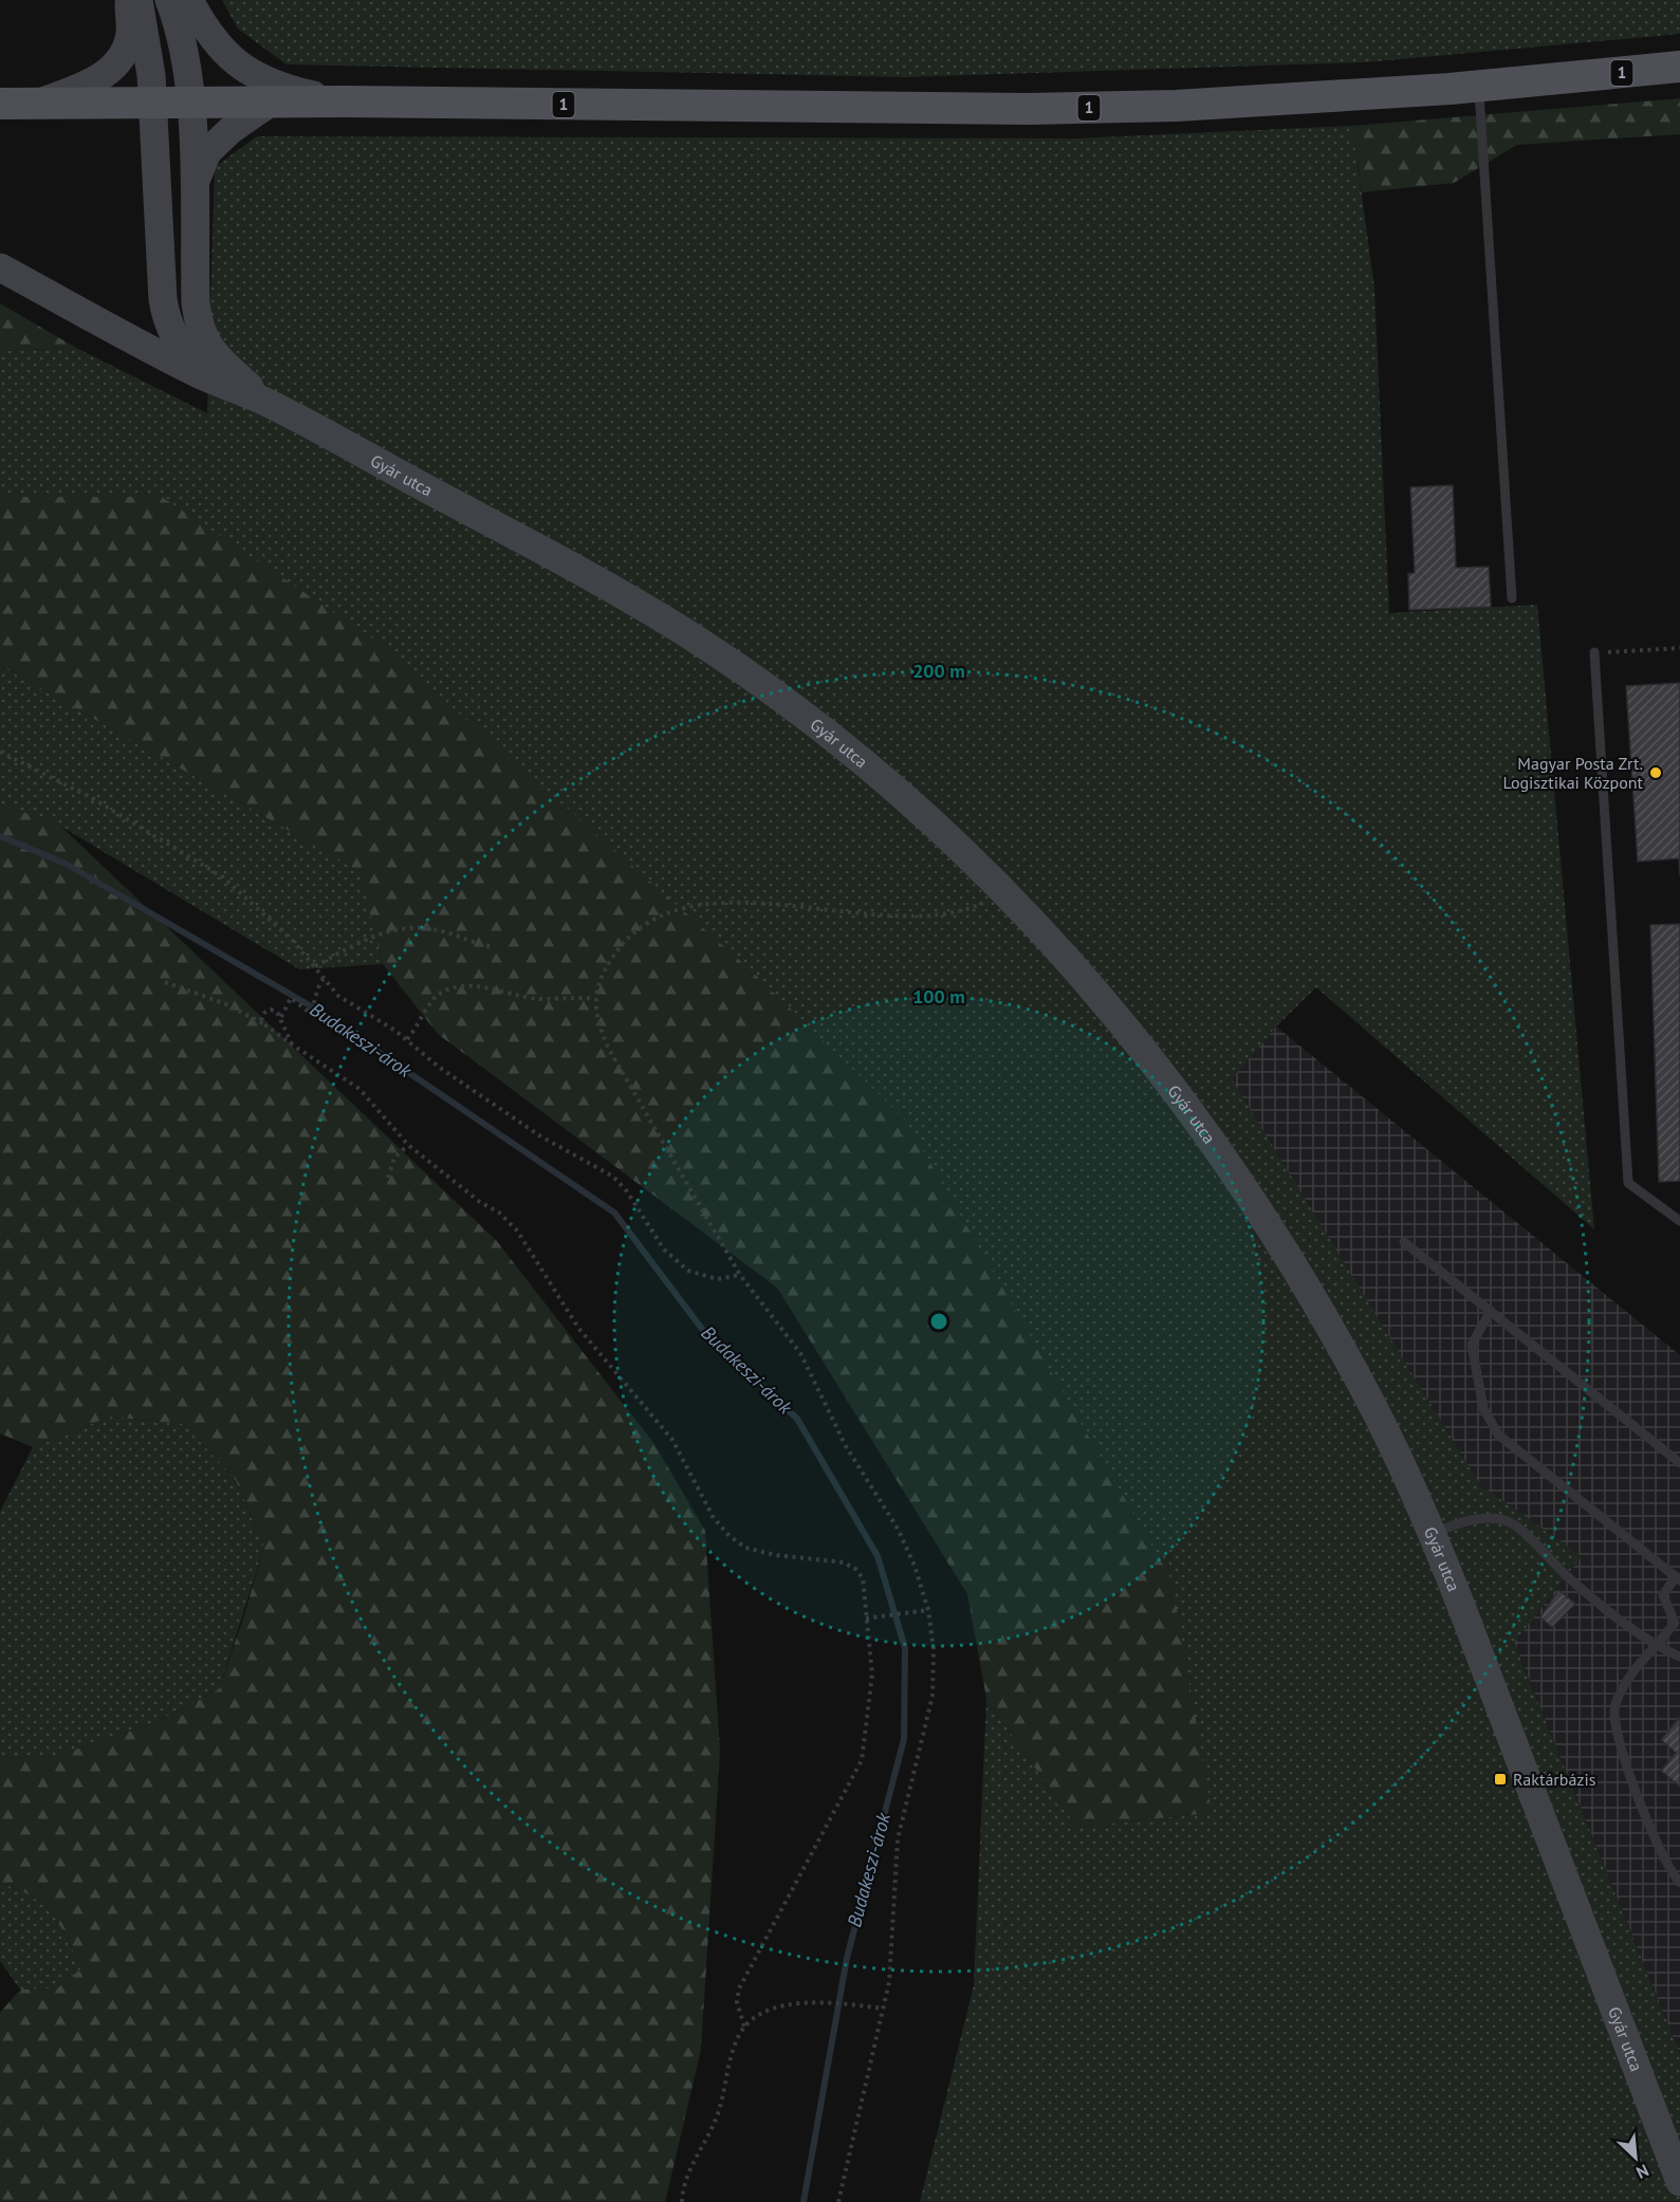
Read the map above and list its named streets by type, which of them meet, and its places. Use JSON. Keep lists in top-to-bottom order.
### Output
{
  "streets": {
    "main road": ["1", "Gyár utca"]
  },
  "crossings": [
    ["1", "Gyár utca"]
  ],
  "water": ["Budakeszi-árok"],
  "places": {
    "other": ["Magyar Posta Zrt. Logisztikai Központ"],
    "transit": ["Raktárbázis"]
  },
  "north": "bottom right",
  "rings": ["200 m", "100 m"]
}
